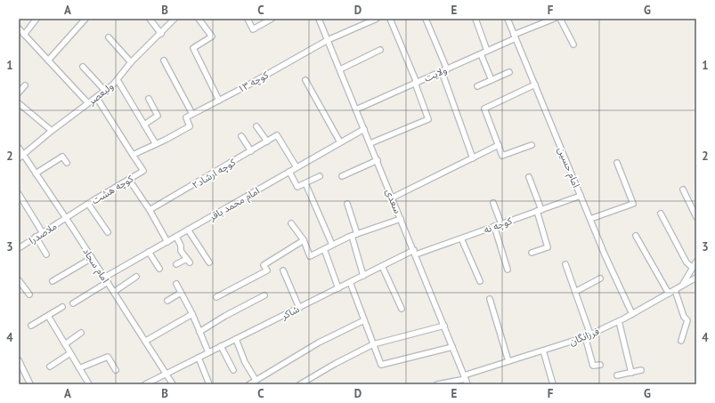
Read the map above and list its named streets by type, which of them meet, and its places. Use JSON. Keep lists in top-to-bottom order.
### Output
{
  "streets": {
    "street": [
      "ولایت",
      "کوچه ۱۳",
      "ولیعصر",
      "امام حسین",
      "کوچه ارشاد۲",
      "کوچه هشت",
      "سعدی",
      "امام محمد باقر",
      "کوچه نه",
      "ملاصدرا",
      "امام سجاد",
      "شاکر",
      "فرزانگان"
    ]
  },
  "crossings": [
    ["ولایت", "امام حسین"],
    ["ولایت", "سعدی"],
    ["کوچه ۱۳", "سعدی"],
    ["ولیعصر", "امام سجاد"],
    ["امام حسین", "کوچه نه"],
    ["امام حسین", "فرزانگان"],
    ["کوچه ارشاد۲", "امام محمد باقر"],
    ["کوچه هشت", "ملاصدرا"],
    ["کوچه هشت", "امام سجاد"],
    ["سعدی", "امام محمد باقر"],
    ["سعدی", "کوچه نه"],
    ["سعدی", "شاکر"],
    ["سعدی", "فرزانگان"],
    ["امام محمد باقر", "امام سجاد"],
    ["کوچه نه", "شاکر"],
    ["ملاصدرا", "امام سجاد"],
    ["امام سجاد", "شاکر"]
  ],
  "grid": {
    "columns": [
      "A",
      "B",
      "C",
      "D",
      "E",
      "F",
      "G"
    ],
    "rows": [
      "1",
      "2",
      "3",
      "4"
    ]
  }
}
